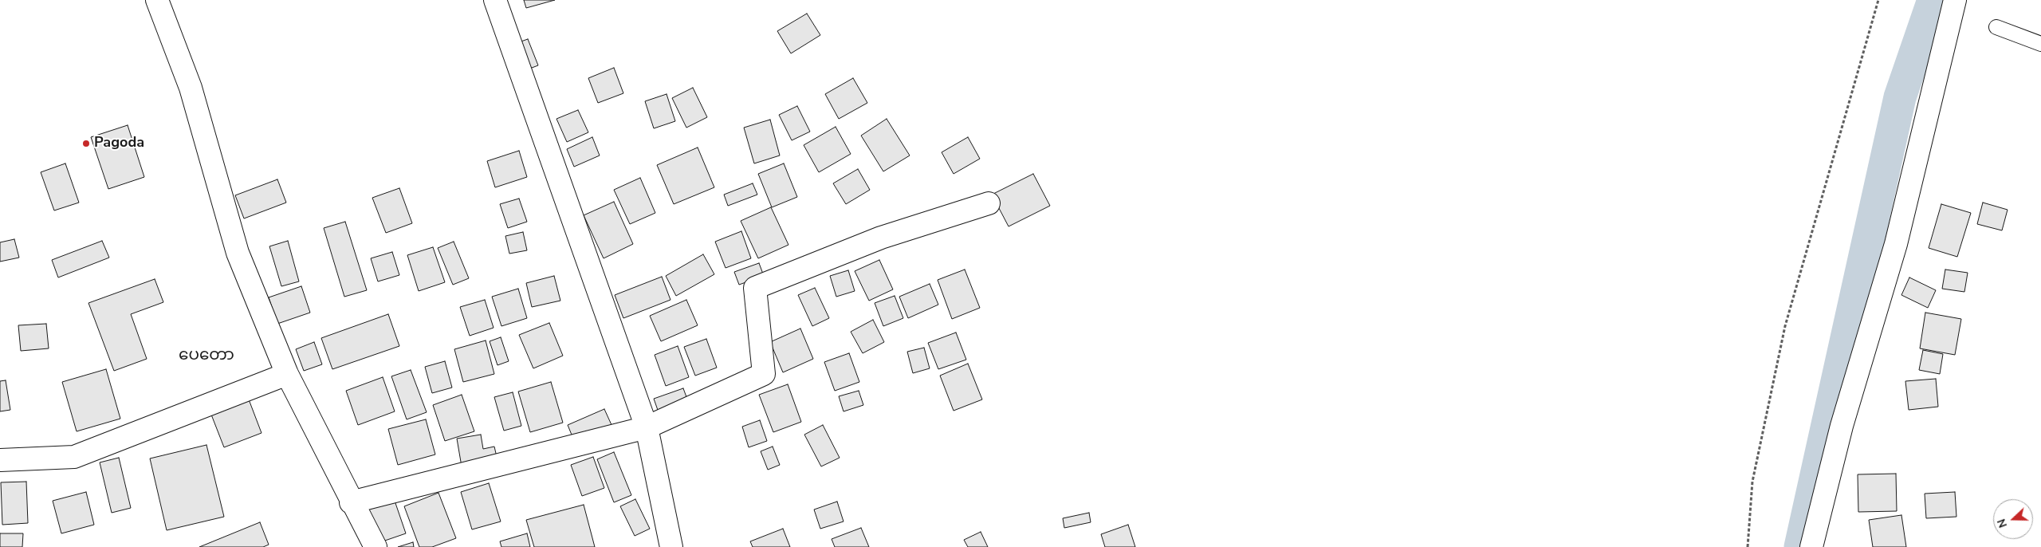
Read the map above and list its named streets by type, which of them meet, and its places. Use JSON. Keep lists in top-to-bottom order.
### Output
{
  "districts": ["ပေတော"],
  "places": ["Pagoda"],
  "north": "left"
}
